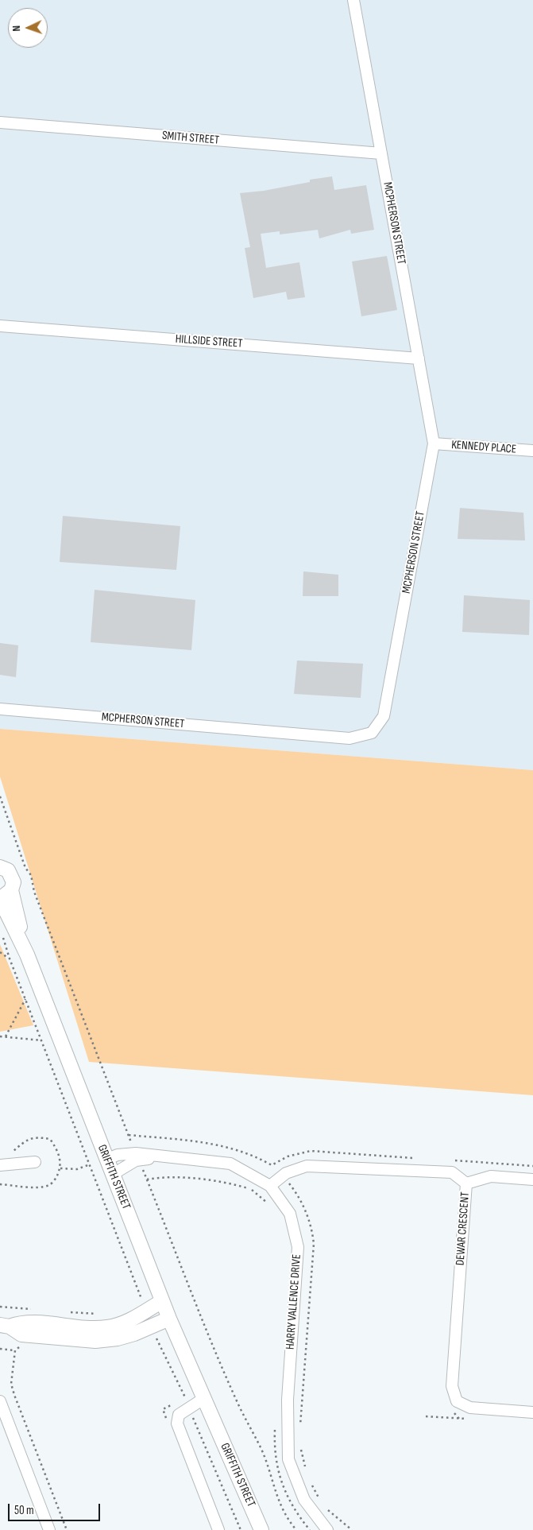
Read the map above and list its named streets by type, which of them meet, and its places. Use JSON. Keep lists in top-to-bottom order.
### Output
{
  "streets": {
    "street": [
      "SMITH STREET",
      "MCPHERSON STREET",
      "HILLSIDE STREET",
      "KENNEDY PLACE",
      "GRIFFITH STREET",
      "DEWAR CRESCENT",
      "HARRY VALLENCE DRIVE"
    ]
  },
  "crossings": [
    ["SMITH STREET", "MCPHERSON STREET"],
    ["MCPHERSON STREET", "HILLSIDE STREET"],
    ["MCPHERSON STREET", "KENNEDY PLACE"],
    ["GRIFFITH STREET", "HARRY VALLENCE DRIVE"],
    ["DEWAR CRESCENT", "HARRY VALLENCE DRIVE"]
  ],
  "scale_bar": "50 m",
  "north": "left"
}
